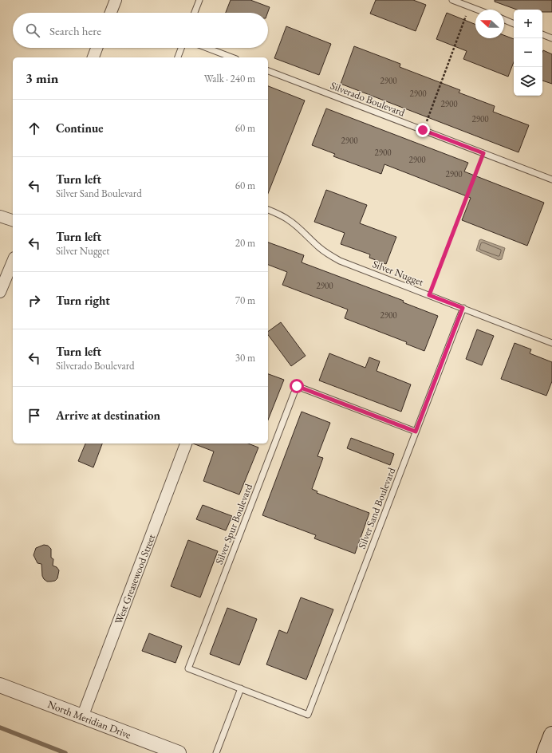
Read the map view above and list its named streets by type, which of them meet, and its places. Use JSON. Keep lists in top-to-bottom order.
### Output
{
  "streets": {
    "street": ["West Greasewood Street", "North Meridian Drive"],
    "lane": [
      "Silverado Boulevard",
      "Silver Nugget",
      "Silver Sand Boulevard",
      "Silver Spur Boulevard"
    ]
  },
  "crossings": [
    ["Silver Nugget", "Silver Sand Boulevard"],
    ["Silver Sand Boulevard", "Silver Spur Boulevard"],
    ["West Greasewood Street", "North Meridian Drive"]
  ],
  "house_numbers": [
    "2900",
    "2900",
    "2900",
    "2900",
    "2900",
    "2900",
    "2900",
    "2900",
    "2900",
    "2900"
  ],
  "north": "left",
  "page": {
    "map_buttons": ["+", "−"],
    "search": "Search here",
    "heading": ["3 min", "Walk · 240 m"],
    "list": [
      ["Continue", "60 m"],
      ["Turn left", "Silver Sand Boulevard", "60 m"],
      ["Turn left", "Silver Nugget", "20 m"],
      ["Turn right", "70 m"],
      ["Turn left", "Silverado Boulevard", "30 m"],
      "Arrive at destination"
    ]
  }
}
